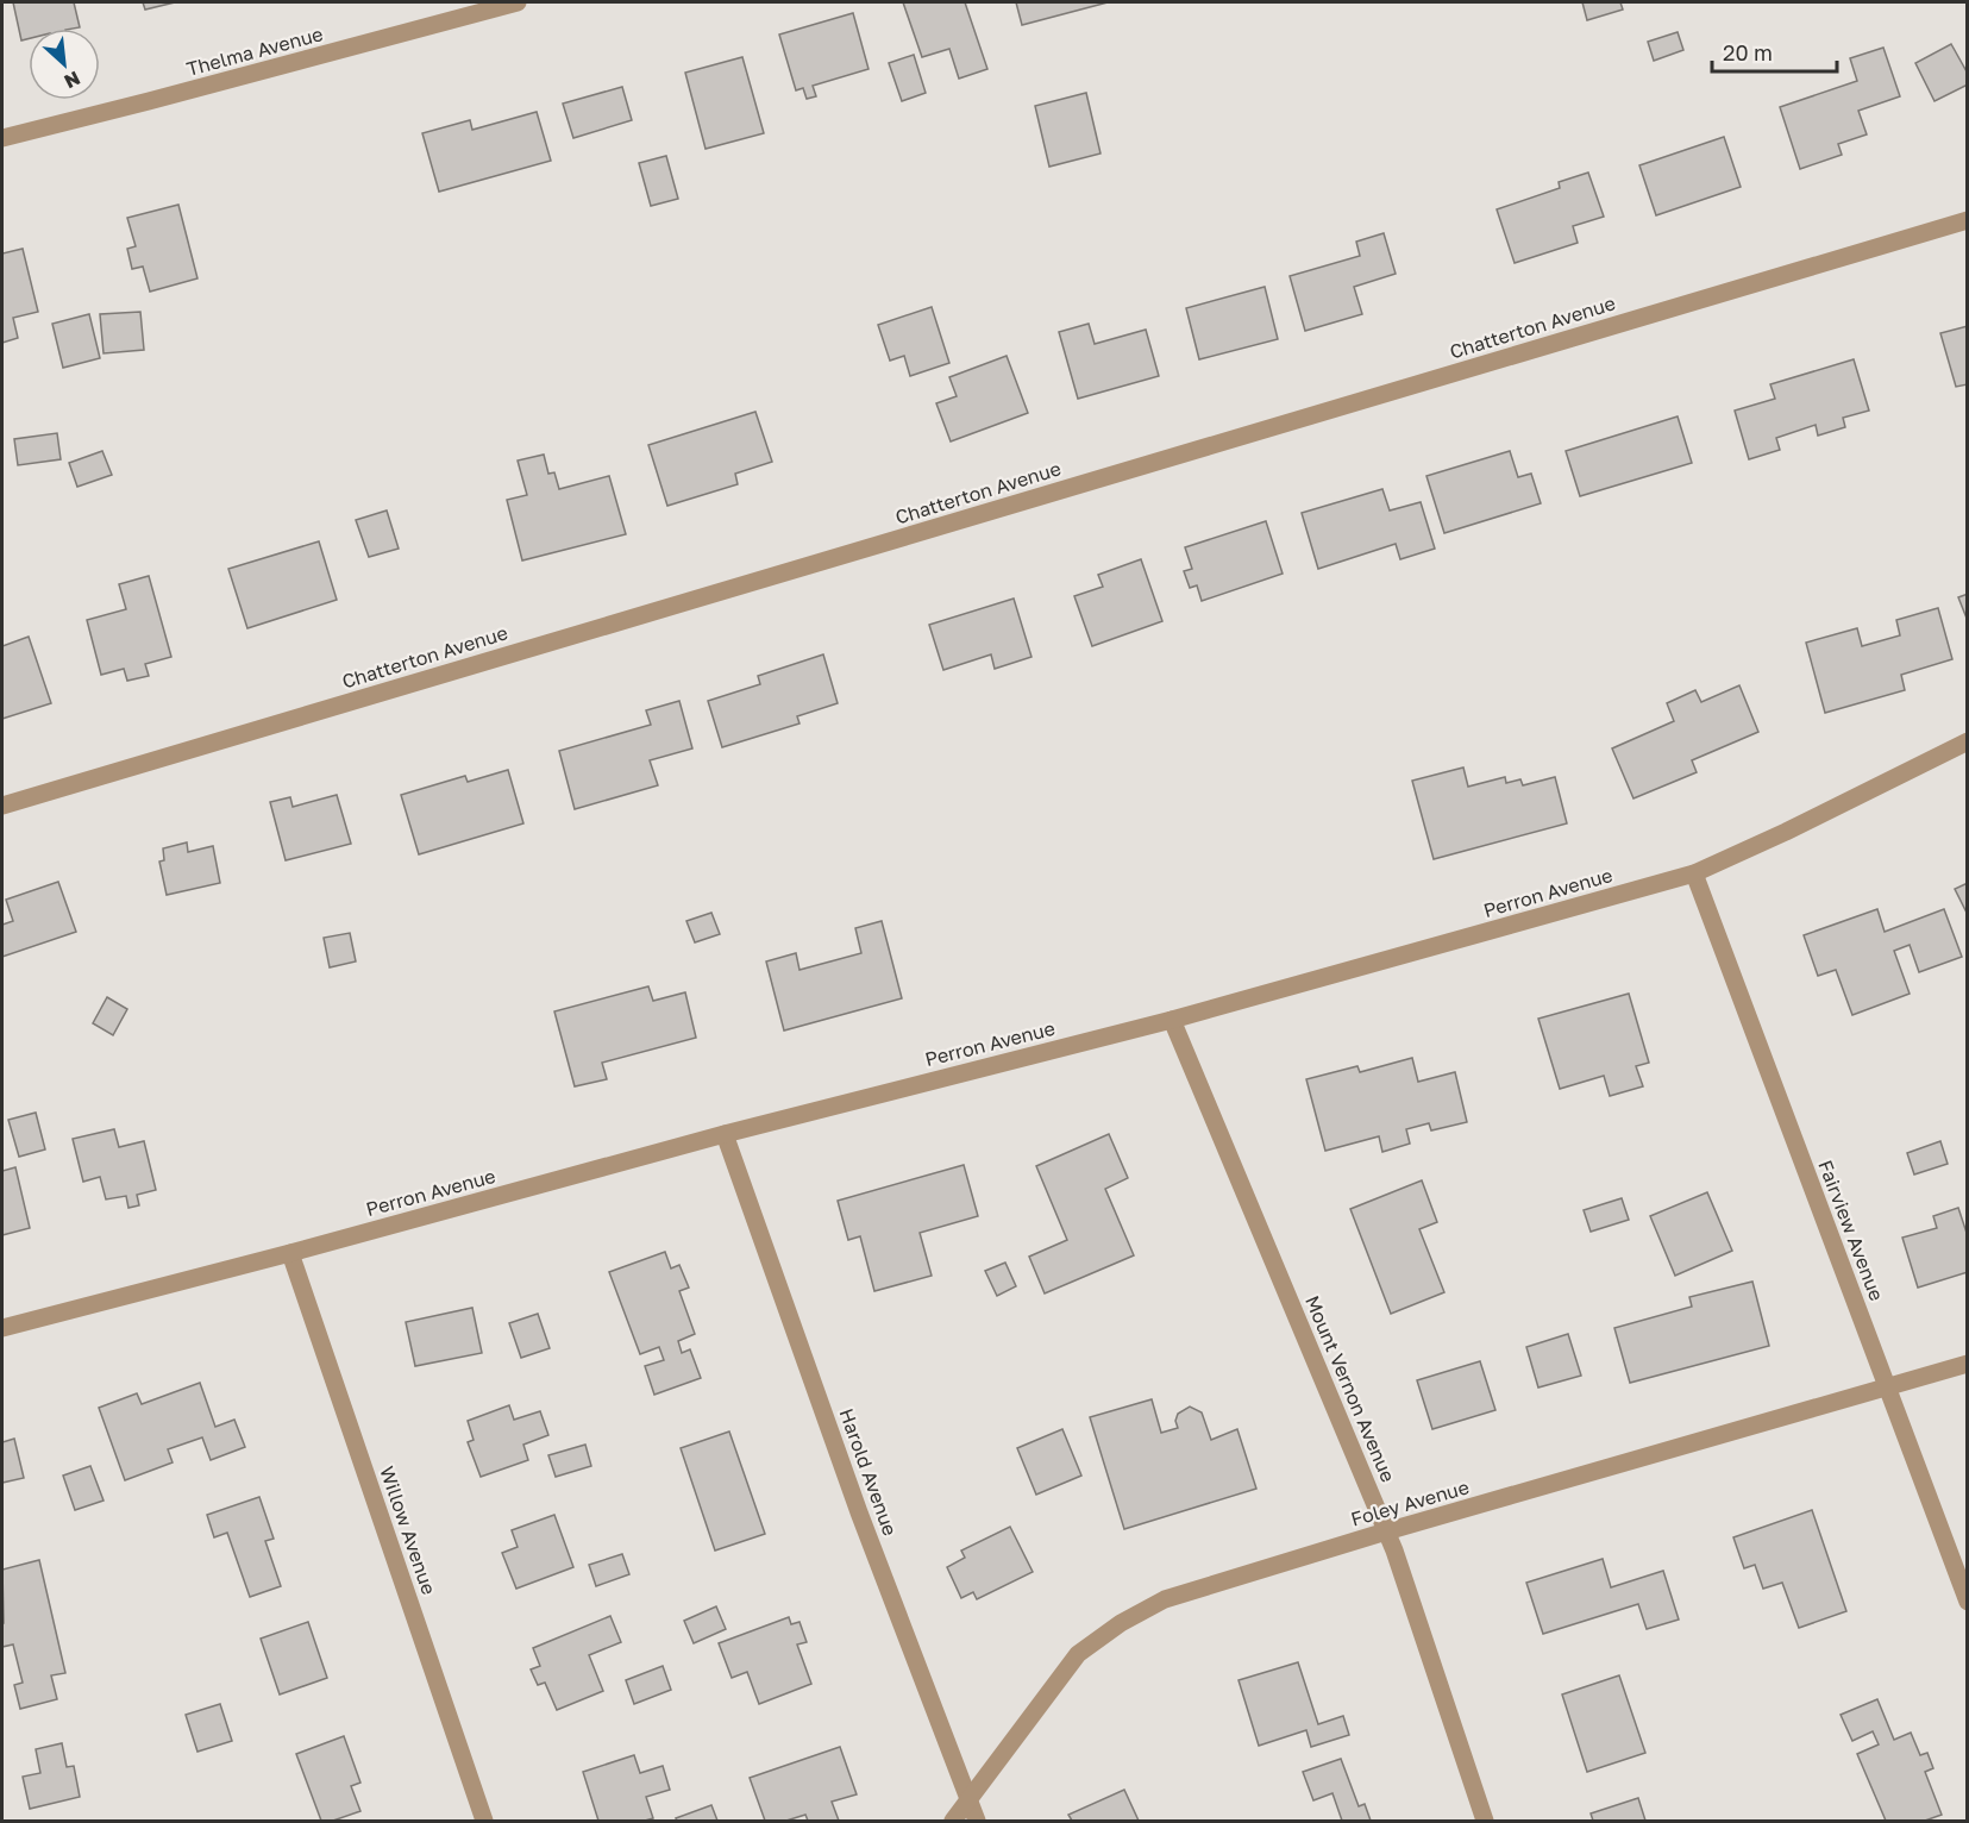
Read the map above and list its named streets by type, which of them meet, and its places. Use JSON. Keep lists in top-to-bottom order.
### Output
{
  "streets": {
    "street": [
      "Thelma Avenue",
      "Chatterton Avenue",
      "Perron Avenue",
      "Fairview Avenue",
      "Mount Vernon Avenue",
      "Harold Avenue",
      "Foley Avenue",
      "Willow Avenue"
    ]
  },
  "crossings": [
    ["Perron Avenue", "Fairview Avenue"],
    ["Perron Avenue", "Mount Vernon Avenue"],
    ["Perron Avenue", "Harold Avenue"],
    ["Perron Avenue", "Willow Avenue"],
    ["Fairview Avenue", "Foley Avenue"],
    ["Mount Vernon Avenue", "Foley Avenue"],
    ["Harold Avenue", "Foley Avenue"]
  ],
  "scale_bar": "20 m",
  "north": "bottom right"
}
